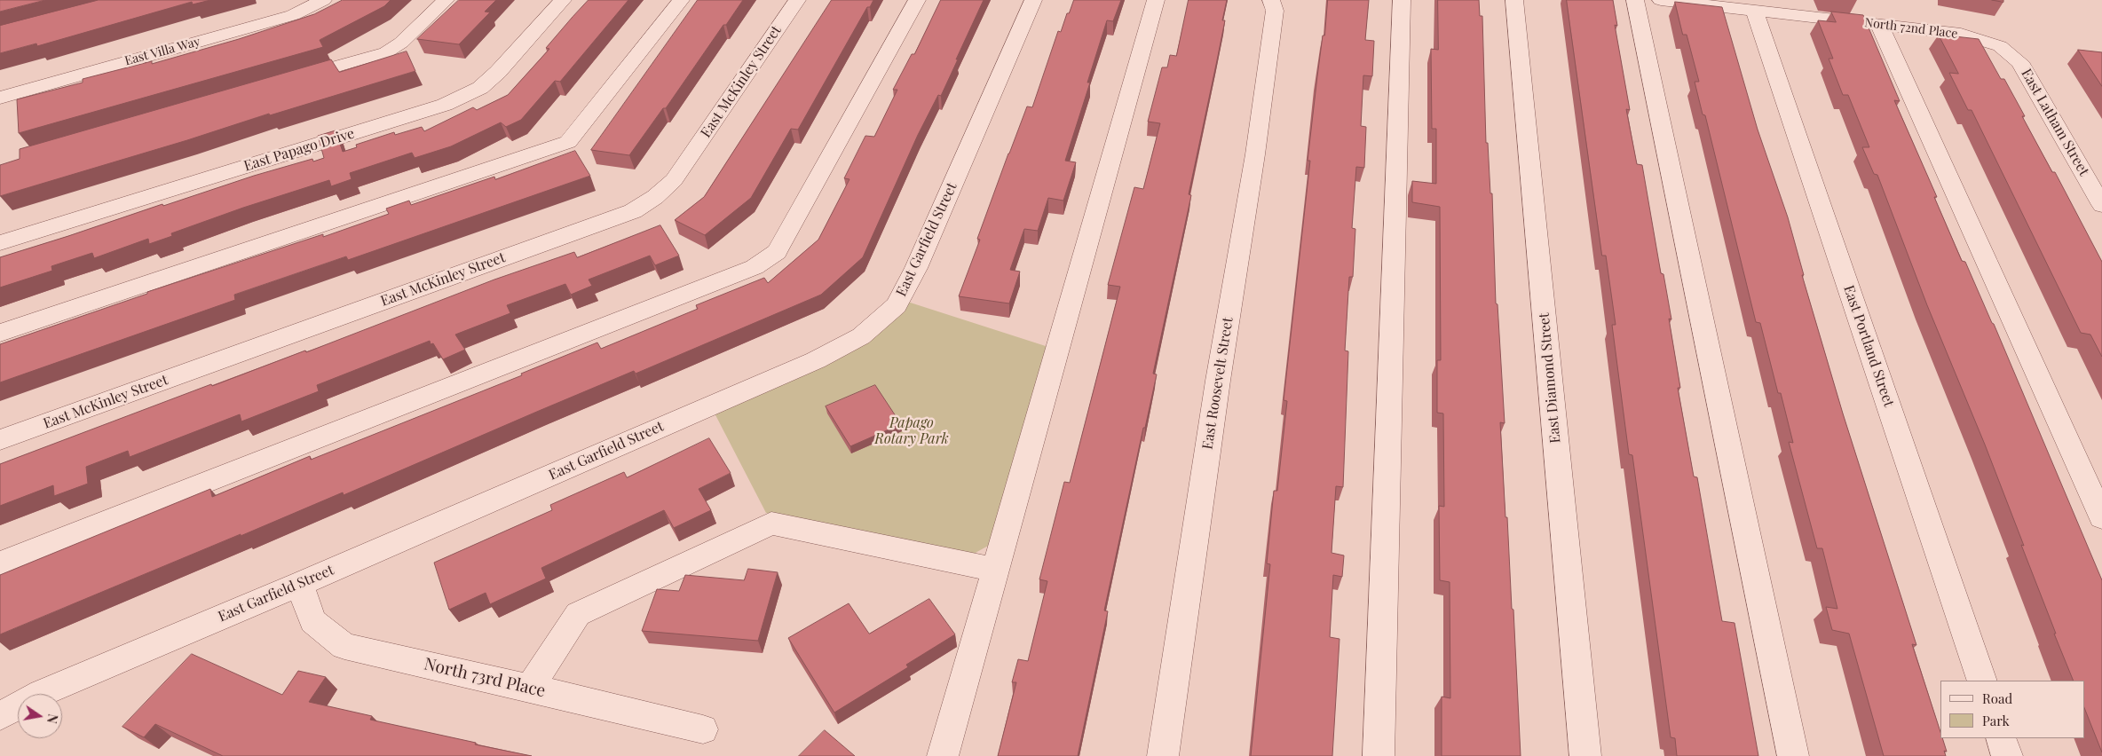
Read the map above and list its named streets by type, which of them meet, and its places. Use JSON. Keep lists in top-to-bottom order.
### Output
{
  "streets": {
    "street": [
      "North 72nd Place",
      "East Villa Way",
      "East McKinley Street",
      "East Latham Street",
      "East Papago Drive",
      "East Garfield Street",
      "East Portland Street",
      "East Diamond Street",
      "East Roosevelt Street",
      "North 73rd Place"
    ]
  },
  "crossings": [
    ["North 72nd Place", "East Latham Street"],
    ["North 72nd Place", "East Portland Street"],
    ["East Garfield Street", "North 73rd Place"]
  ],
  "parks": ["Papago Rotary Park"],
  "legend": ["Road", "Park"],
  "north": "right"
}
